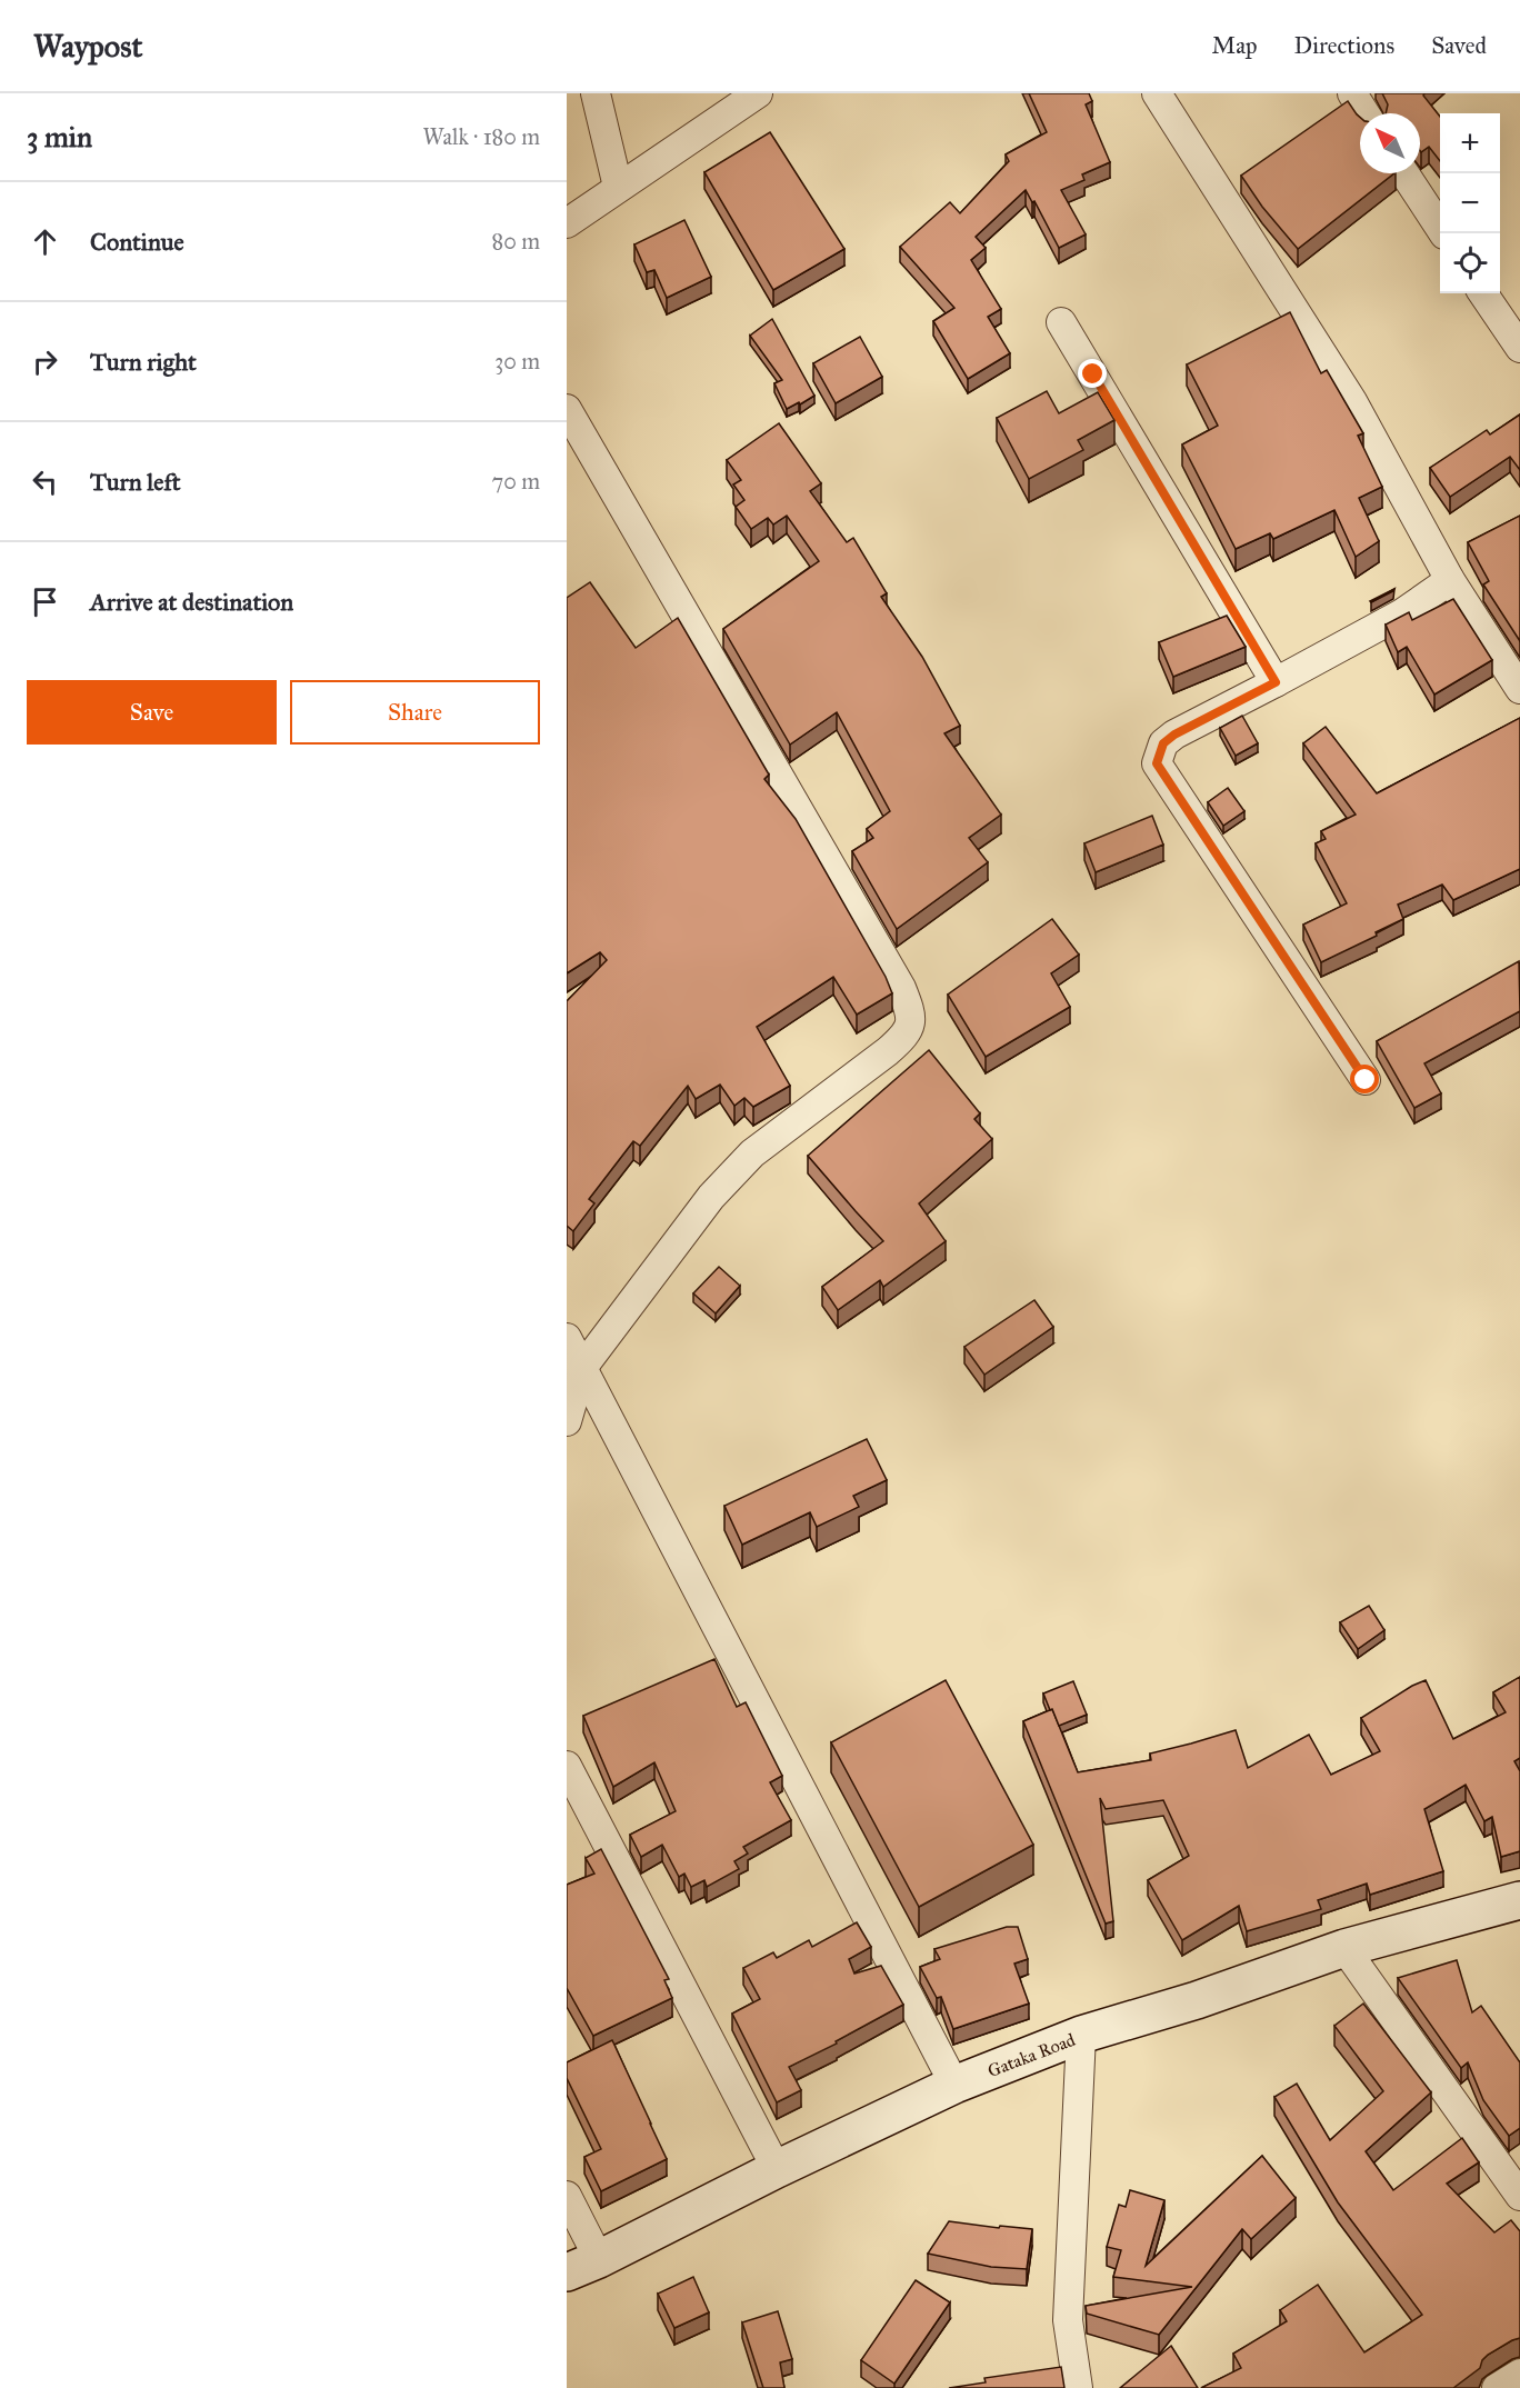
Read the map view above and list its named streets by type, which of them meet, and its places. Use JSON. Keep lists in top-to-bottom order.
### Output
{
  "streets": {
    "street": ["Gataka Road"]
  },
  "north": "top left",
  "page": {
    "header": "Waypost",
    "nav": ["Map", "Directions", "Saved"],
    "heading": ["3 min", "Walk · 180 m"],
    "map_buttons": ["+", "−"],
    "list": [
      ["Continue", "80 m"],
      ["Turn right", "30 m"],
      ["Turn left", "70 m"],
      "Arrive at destination"
    ],
    "buttons": ["Save", "Share"]
  }
}
